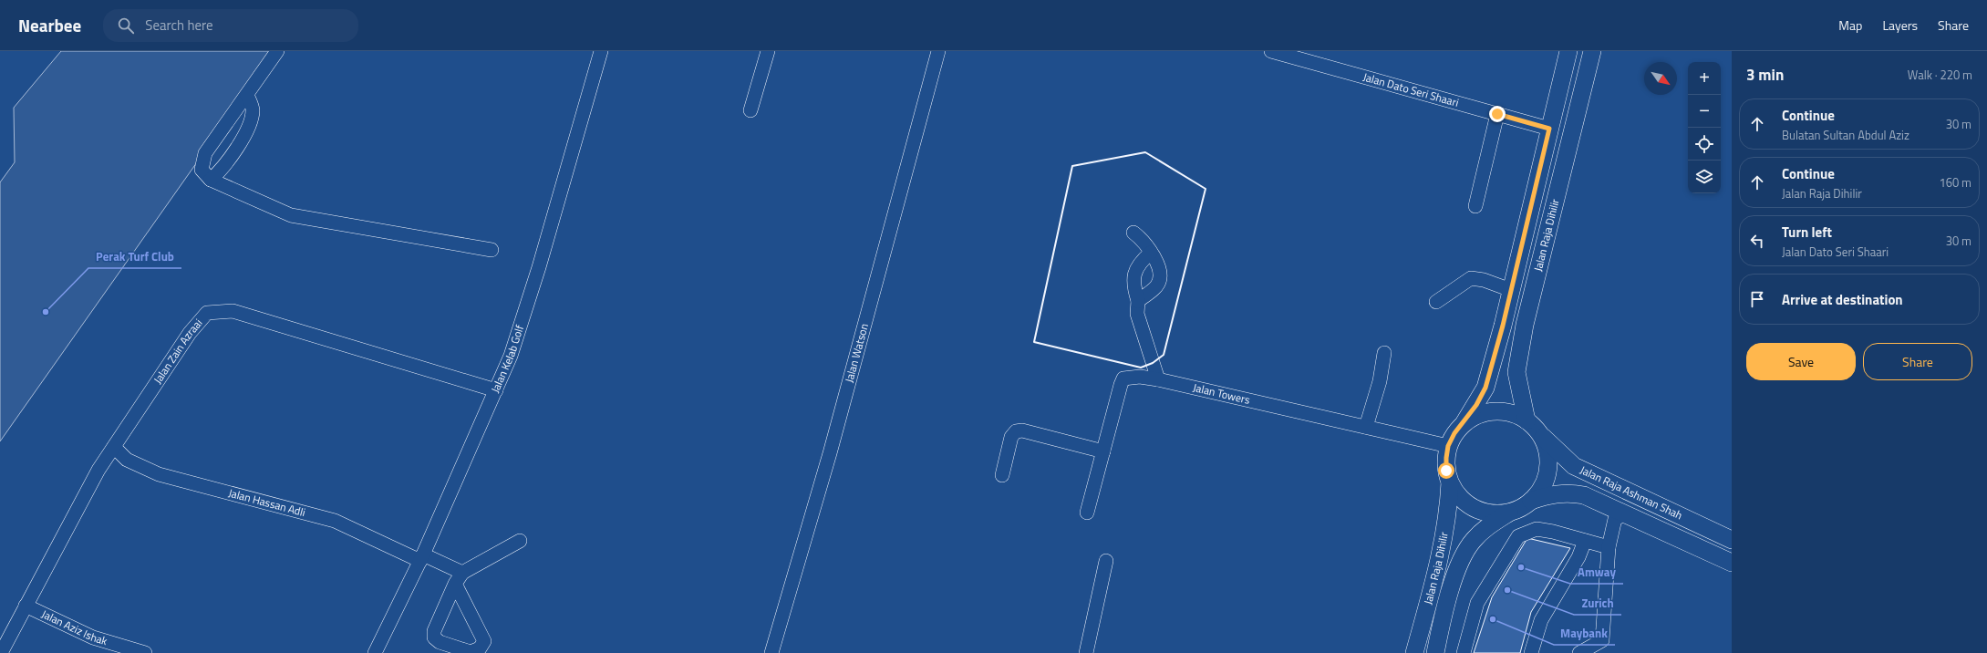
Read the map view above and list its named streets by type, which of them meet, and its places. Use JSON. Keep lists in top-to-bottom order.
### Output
{
  "streets": {
    "main road": ["Jalan Raja Dihilir", "Jalan Raja Ashman Shah"],
    "street": [
      "Jalan Dato Seri Shaari",
      "Jalan Zain Azraai",
      "Jalan Watson",
      "Jalan Kelab Golf",
      "Jalan Towers",
      "Jalan Hassan Adli",
      "Jalan Aziz Ishak"
    ]
  },
  "crossings": [
    ["Jalan Dato Seri Shaari", "Jalan Raja Dihilir"],
    ["Jalan Raja Dihilir", "Jalan Towers"],
    ["Jalan Raja Dihilir", "Jalan Raja Ashman Shah"],
    ["Jalan Zain Azraai", "Jalan Kelab Golf"],
    ["Jalan Zain Azraai", "Jalan Hassan Adli"],
    ["Jalan Zain Azraai", "Jalan Aziz Ishak"],
    ["Jalan Kelab Golf", "Jalan Hassan Adli"],
    ["Jalan Towers", "Jalan Raja Ashman Shah"]
  ],
  "places": [
    "Perak Turf Club",
    "Amway",
    "Zurich",
    "Maybank"
  ],
  "north": "bottom right",
  "page": {
    "header": "Nearbee",
    "search": "Search here",
    "nav": ["Map", "Layers", "Share"],
    "heading": ["3 min", "Walk · 220 m"],
    "map_buttons": ["+", "−"],
    "list": [
      ["Continue", "Bulatan Sultan Abdul Aziz", "30 m"],
      ["Continue", "Jalan Raja Dihilir", "160 m"],
      ["Turn left", "Jalan Dato Seri Shaari", "30 m"],
      "Arrive at destination"
    ],
    "buttons": ["Save", "Share"]
  }
}
